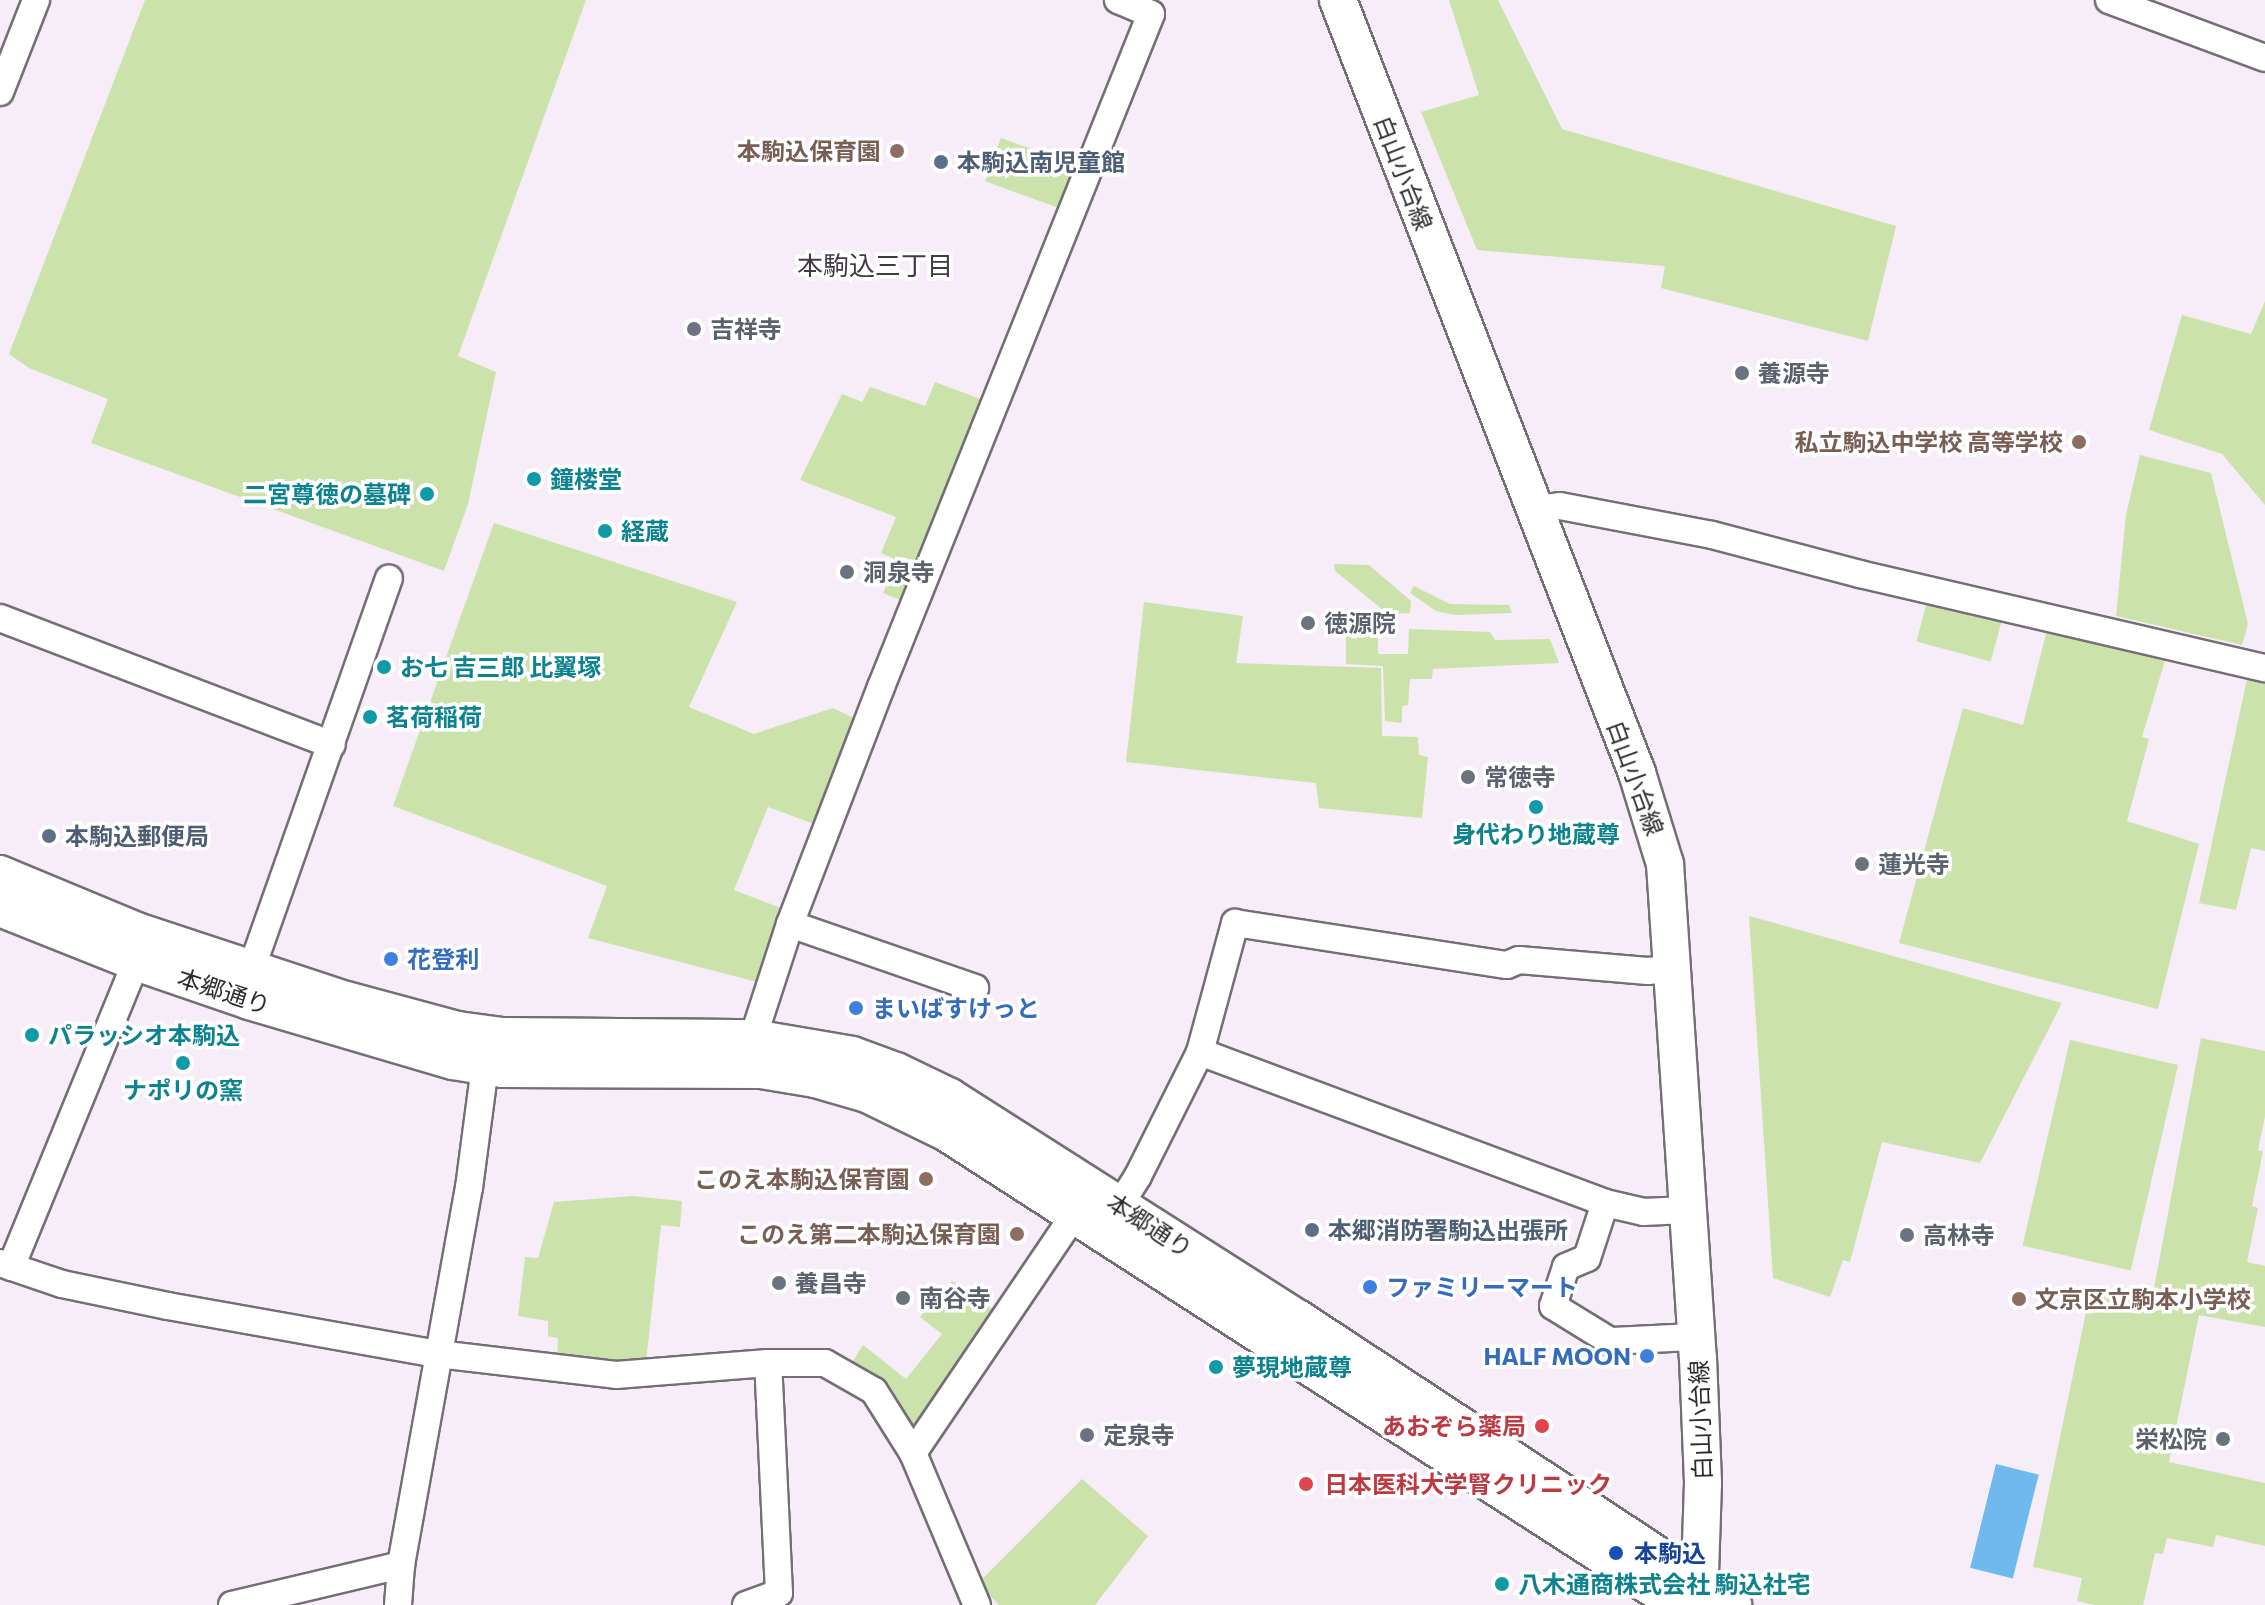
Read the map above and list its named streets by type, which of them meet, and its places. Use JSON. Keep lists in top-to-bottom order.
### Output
{
  "streets": {
    "main road": ["白山小台線", "本郷通り"]
  },
  "crossings": [
    ["白山小台線", "本郷通り"]
  ],
  "districts": ["本駒込三丁目"],
  "places": [
    "本駒込保育園",
    "本駒込南児童館",
    "吉祥寺",
    "養源寺",
    "私立駒込中学校 高等学校",
    "鐘楼堂",
    "二宮尊徳の墓碑",
    "経蔵",
    "洞泉寺",
    "徳源院",
    "お七 吉三郎 比翼塚",
    "茗荷稲荷",
    "常徳寺",
    "身代わり地蔵尊",
    "本駒込郵便局",
    "蓮光寺",
    "花登利",
    "まいばすけっと",
    "パラッシオ本駒込",
    "ナポリの窯",
    "このえ本駒込保育園",
    "本郷消防署駒込出張所",
    "このえ第二本駒込保育園",
    "高林寺",
    "養昌寺",
    "ファミリーマート",
    "南谷寺",
    "文京区立駒本小学校",
    "HALF MOON",
    "夢現地蔵尊",
    "あおぞら薬局",
    "定泉寺",
    "栄松院",
    "日本医科大学腎クリニック",
    "本駒込",
    "八木通商株式会社 駒込社宅"
  ]
}
